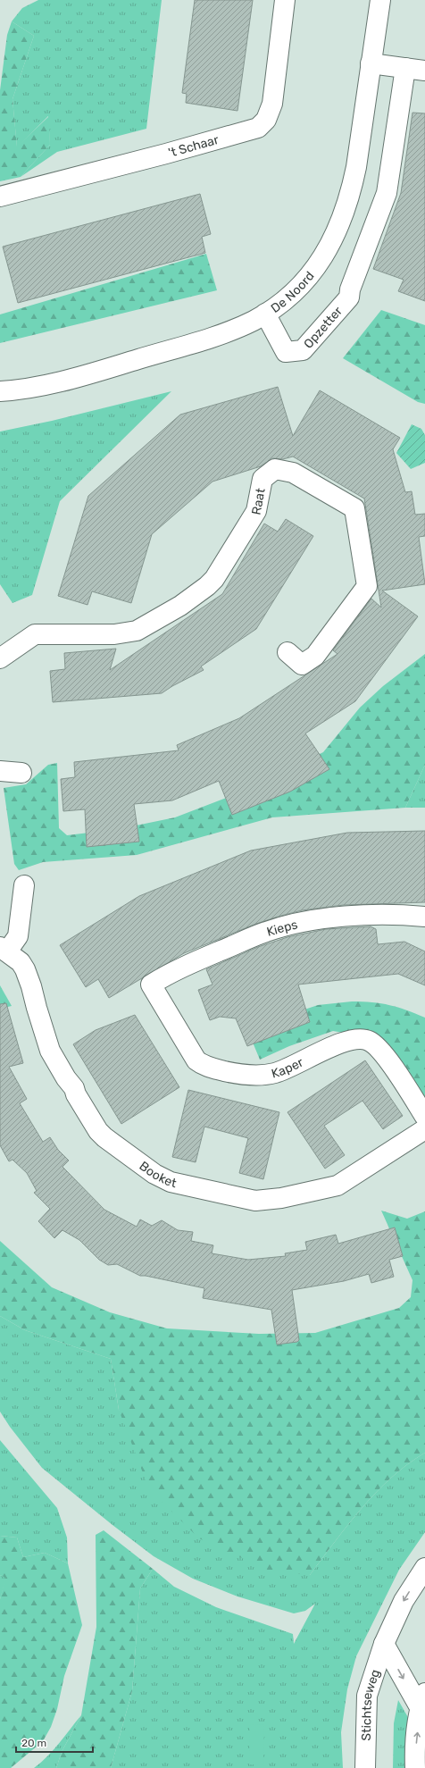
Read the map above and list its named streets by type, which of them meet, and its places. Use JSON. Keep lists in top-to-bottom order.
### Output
{
  "streets": {
    "street": [
      "'t Schaar",
      "De Noord",
      "Opzetter",
      "Raat",
      "Kieps",
      "Kaper",
      "Booket",
      "Stichtseweg"
    ]
  },
  "crossings": [
    ["De Noord", "Opzetter"],
    ["Kieps", "Kaper"]
  ],
  "scale_bar": "20 m"
}
